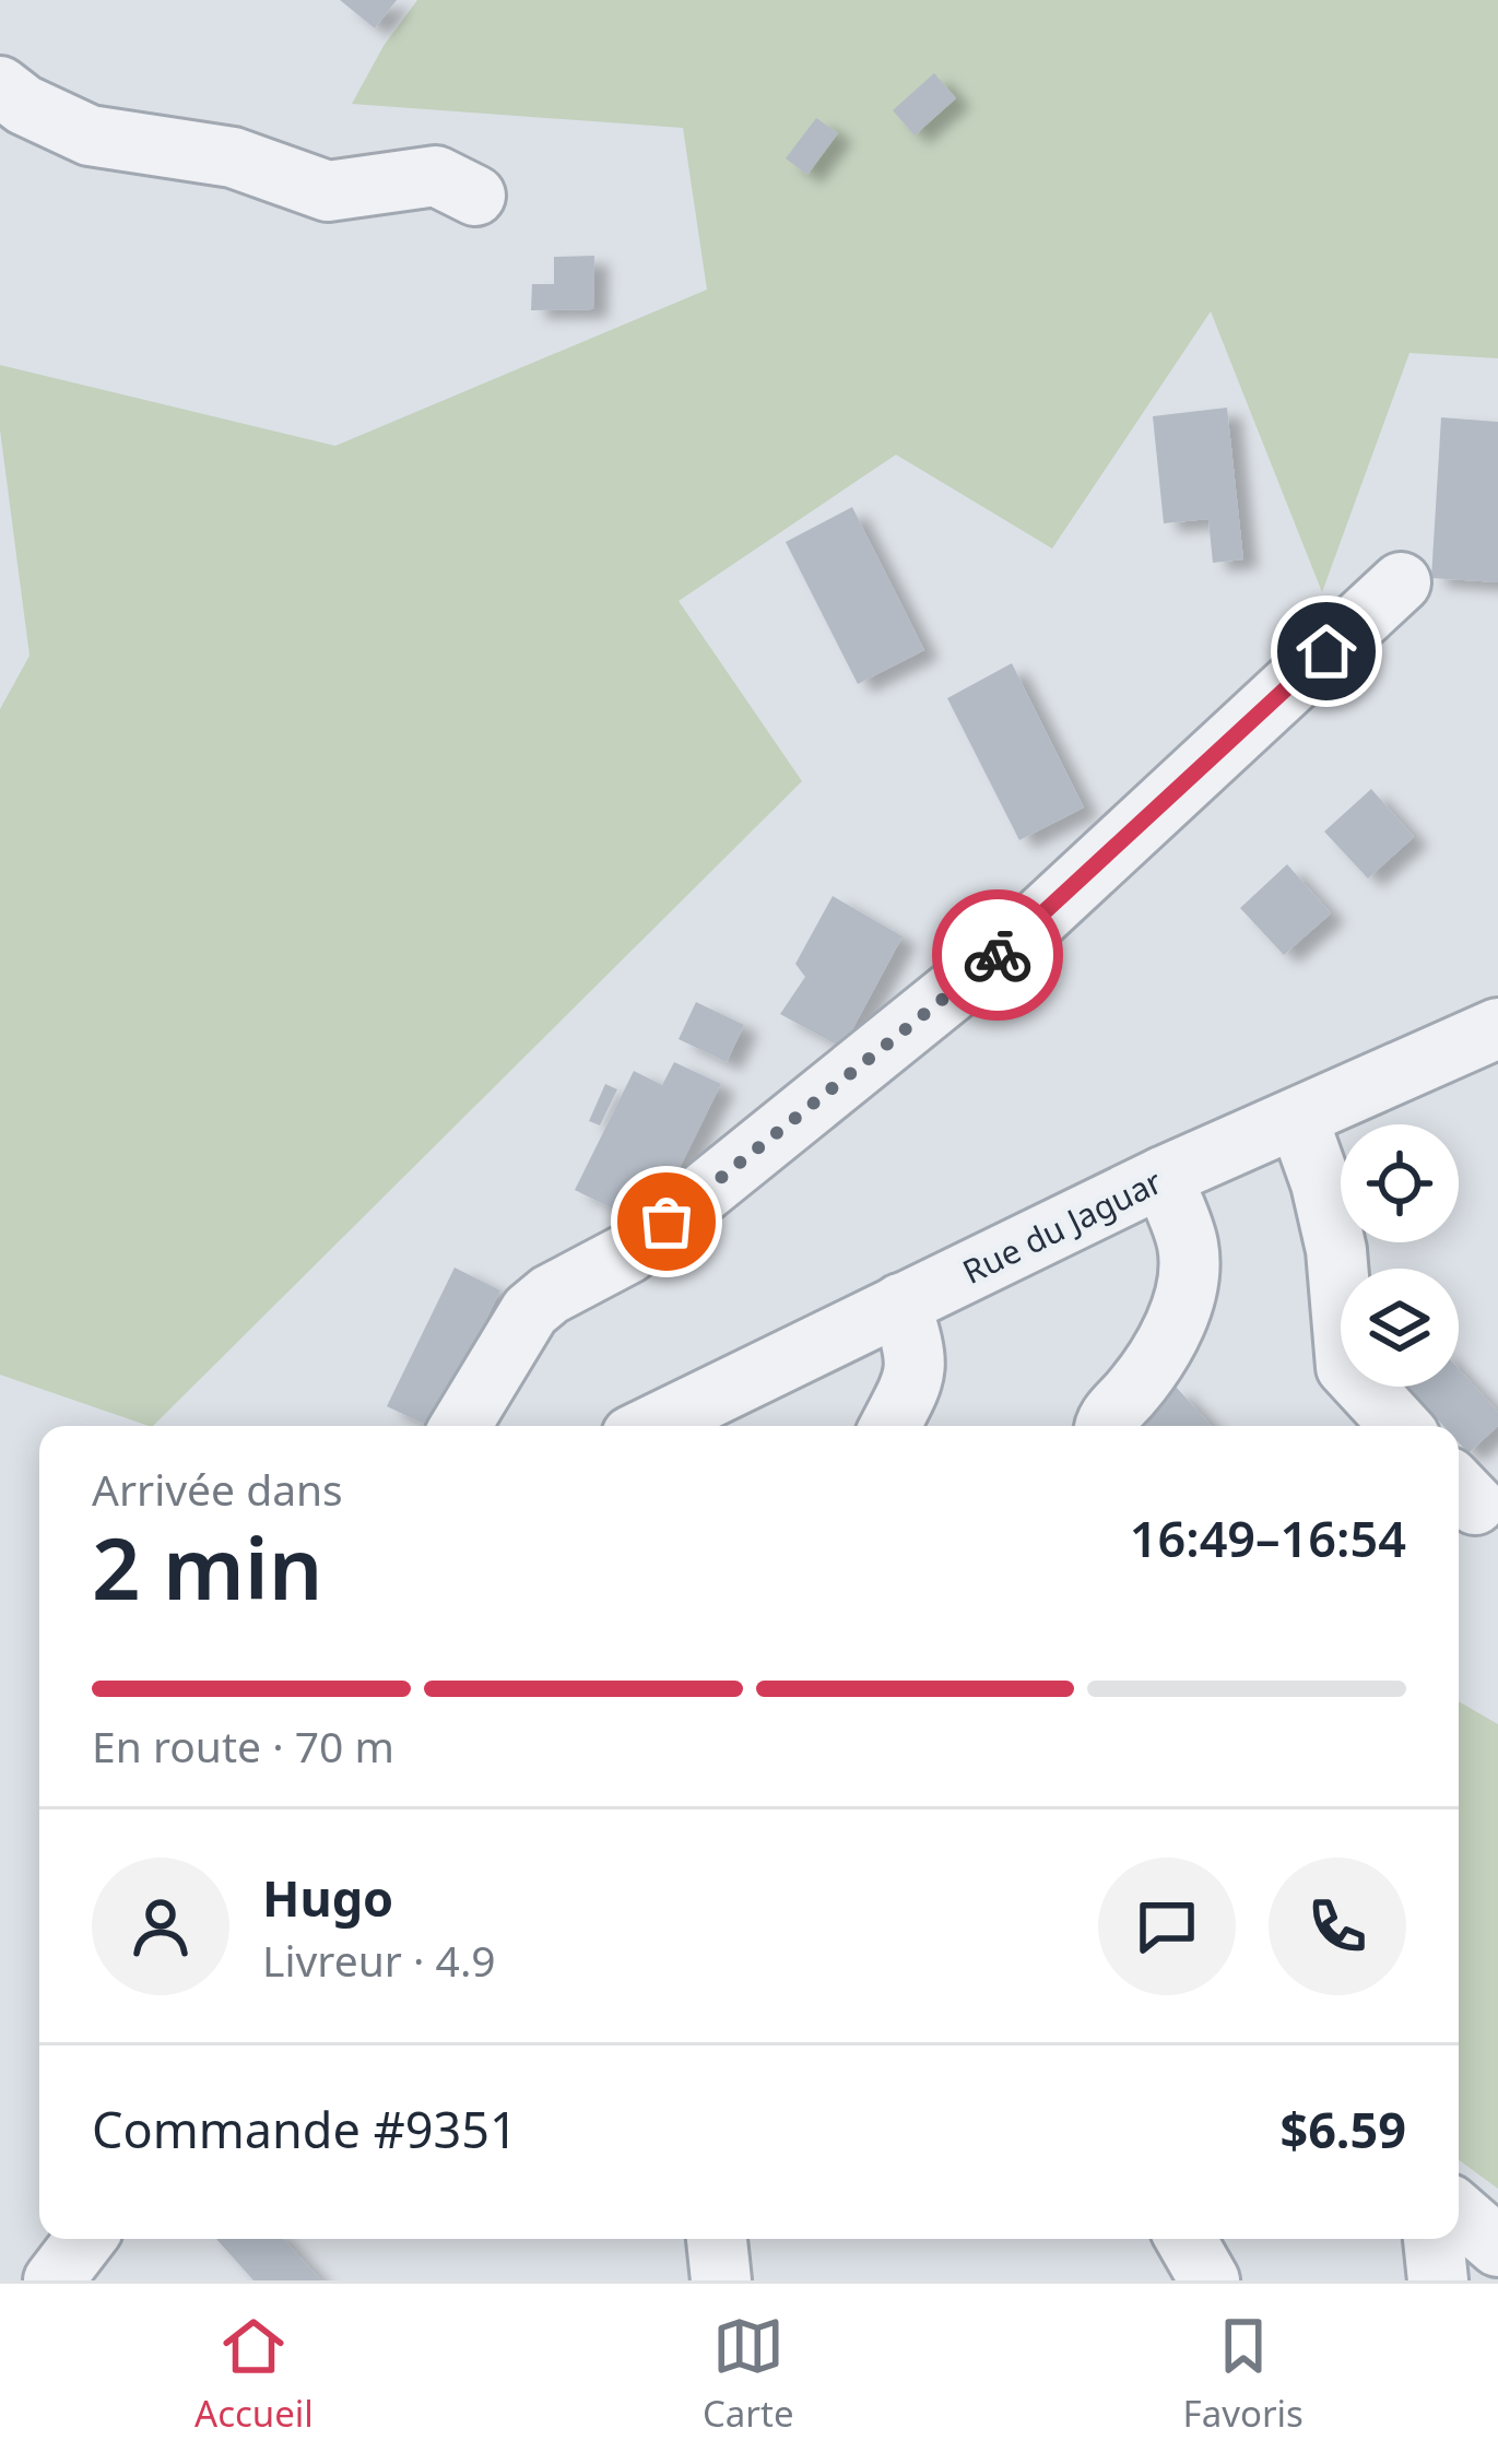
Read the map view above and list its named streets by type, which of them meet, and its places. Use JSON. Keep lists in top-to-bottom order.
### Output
{
  "streets": {
    "street": ["Rue du Jaguar"]
  },
  "page": {
    "heading": ["2 min", "Arrivée dans", "16:49–16:54"],
    "panel": [
      "Hugo",
      "Livreur · 4.9",
      "Commande #9351",
      "$6.59"
    ],
    "bar": "En route · 70 m",
    "tabs": ["Accueil", "Carte", "Favoris"]
  }
}
